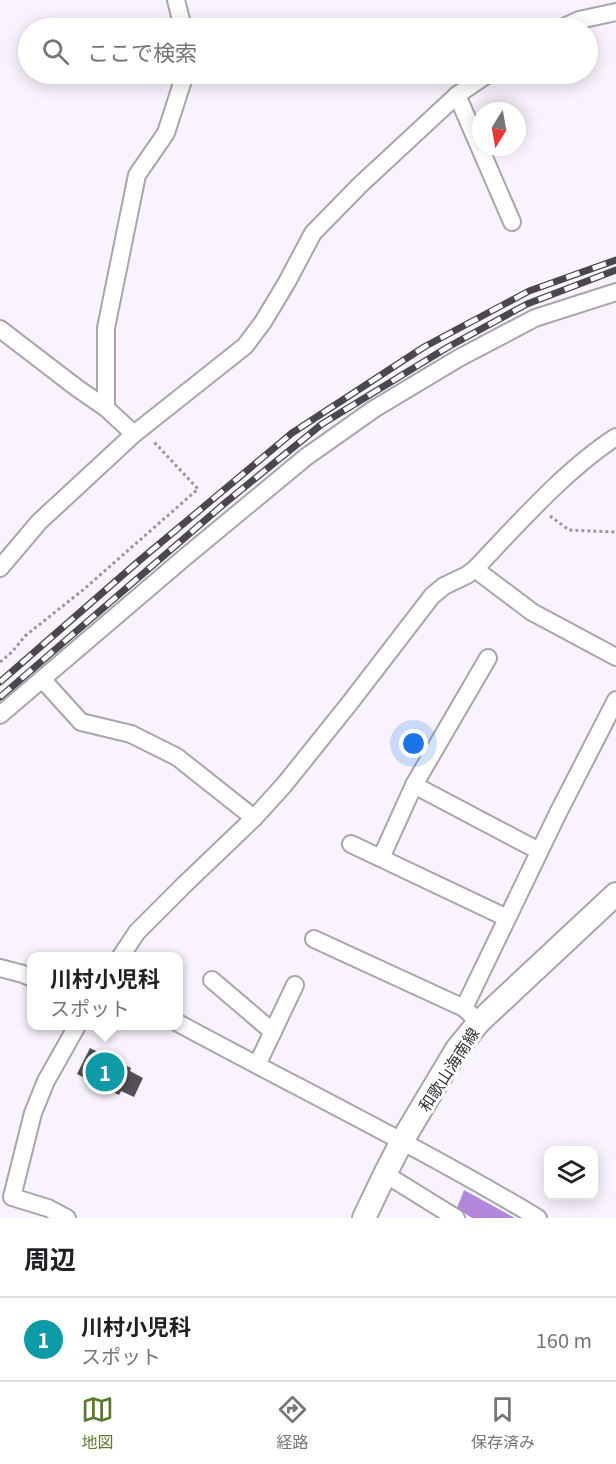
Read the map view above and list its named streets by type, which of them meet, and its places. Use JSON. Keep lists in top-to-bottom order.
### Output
{
  "streets": {
    "main road": ["和歌山海南線"]
  },
  "north": "bottom",
  "page": {
    "search": "ここで検索",
    "popup": ["川村小児科", "スポット"],
    "pins": "1",
    "heading": "周辺",
    "list": [
      {
        "mark": "1",
        "name": "川村小児科",
        "note": "スポット",
        "value": "160 m"
      }
    ],
    "nav": ["地図", "経路", "保存済み"]
  }
}
